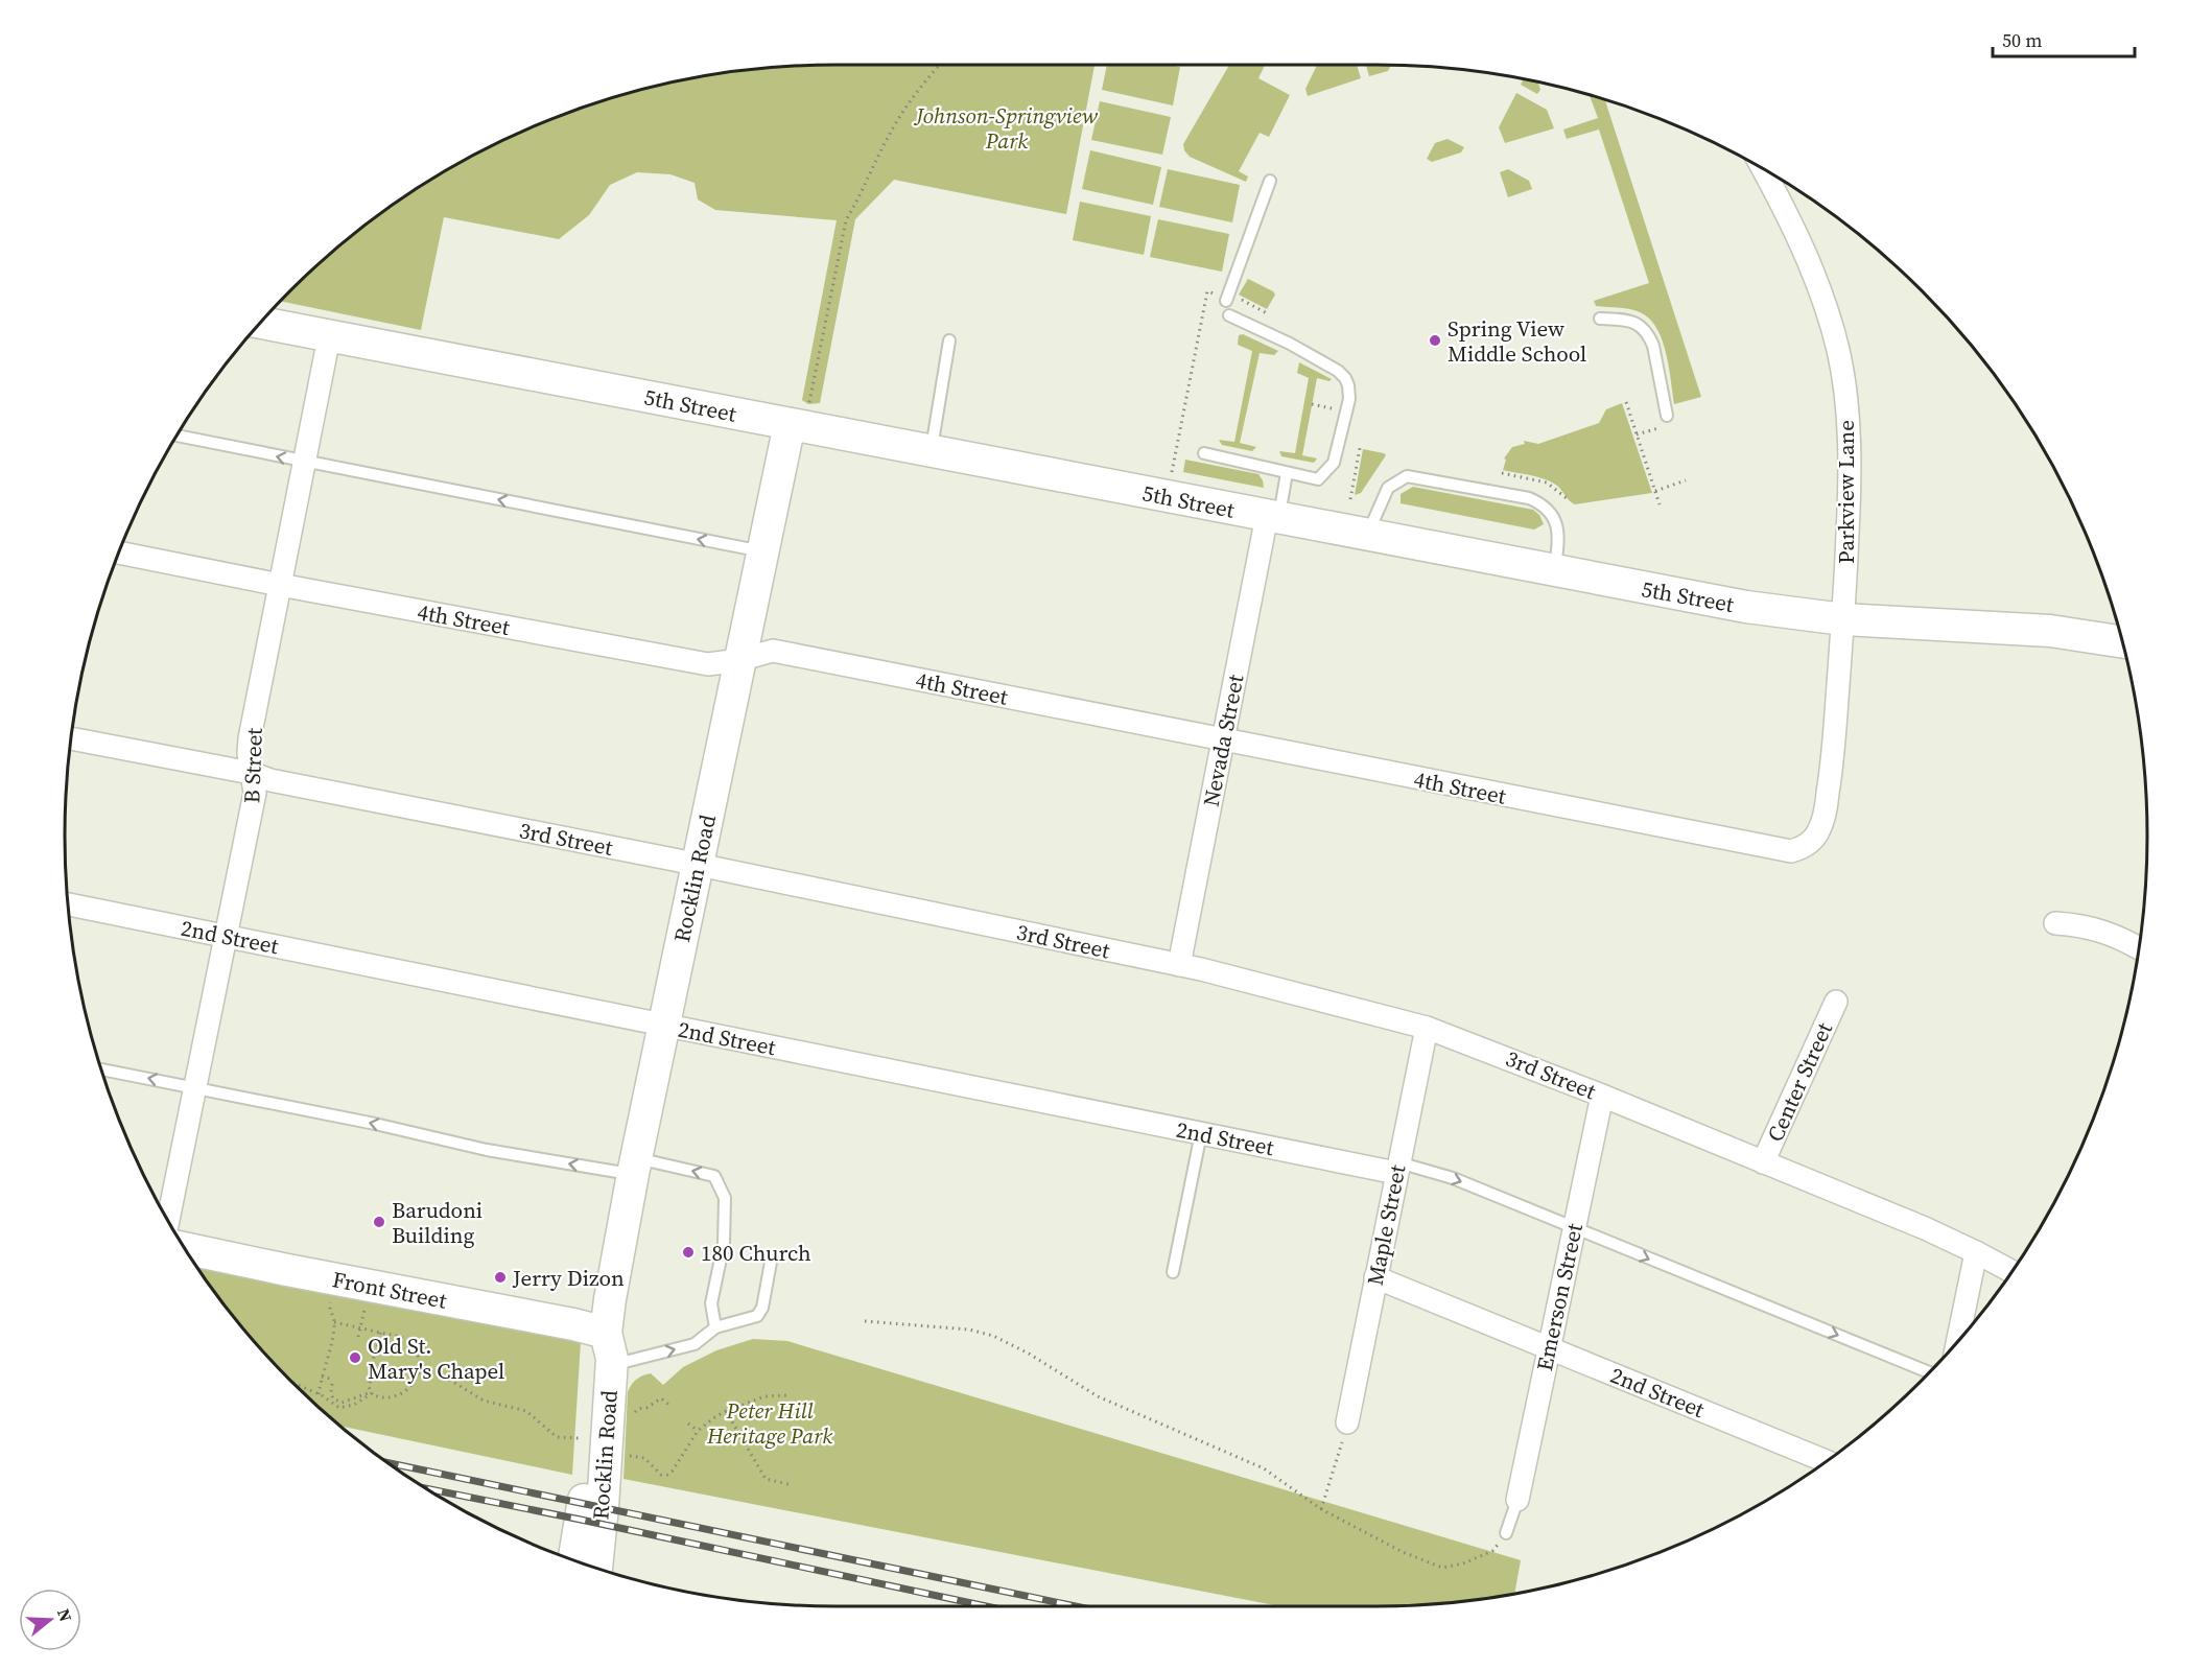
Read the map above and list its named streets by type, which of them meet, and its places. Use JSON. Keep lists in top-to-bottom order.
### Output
{
  "streets": {
    "street": [
      "5th Street",
      "Parkview Lane",
      "4th Street",
      "Nevada Street",
      "B Street",
      "3rd Street",
      "Rocklin Road",
      "2nd Street",
      "Center Street",
      "Maple Street",
      "Front Street",
      "Emerson Street"
    ]
  },
  "crossings": [
    ["5th Street", "Parkview Lane"],
    ["5th Street", "Nevada Street"],
    ["5th Street", "B Street"],
    ["5th Street", "Rocklin Road"],
    ["Parkview Lane", "4th Street"],
    ["4th Street", "Nevada Street"],
    ["4th Street", "B Street"],
    ["4th Street", "Rocklin Road"],
    ["Nevada Street", "3rd Street"],
    ["B Street", "3rd Street"],
    ["B Street", "2nd Street"],
    ["3rd Street", "Rocklin Road"],
    ["3rd Street", "Center Street"],
    ["3rd Street", "Maple Street"],
    ["3rd Street", "Emerson Street"],
    ["Rocklin Road", "2nd Street"],
    ["Rocklin Road", "Front Street"],
    ["2nd Street", "Maple Street"],
    ["2nd Street", "Emerson Street"]
  ],
  "parks": ["Johnson-Springview Park", "Peter Hill Heritage Park"],
  "places": [
    "Spring View Middle School",
    "Barudoni Building",
    "180 Church",
    "Jerry Dizon",
    "Old St. Mary's Chapel"
  ],
  "scale_bar": "50 m",
  "north": "right"
}
